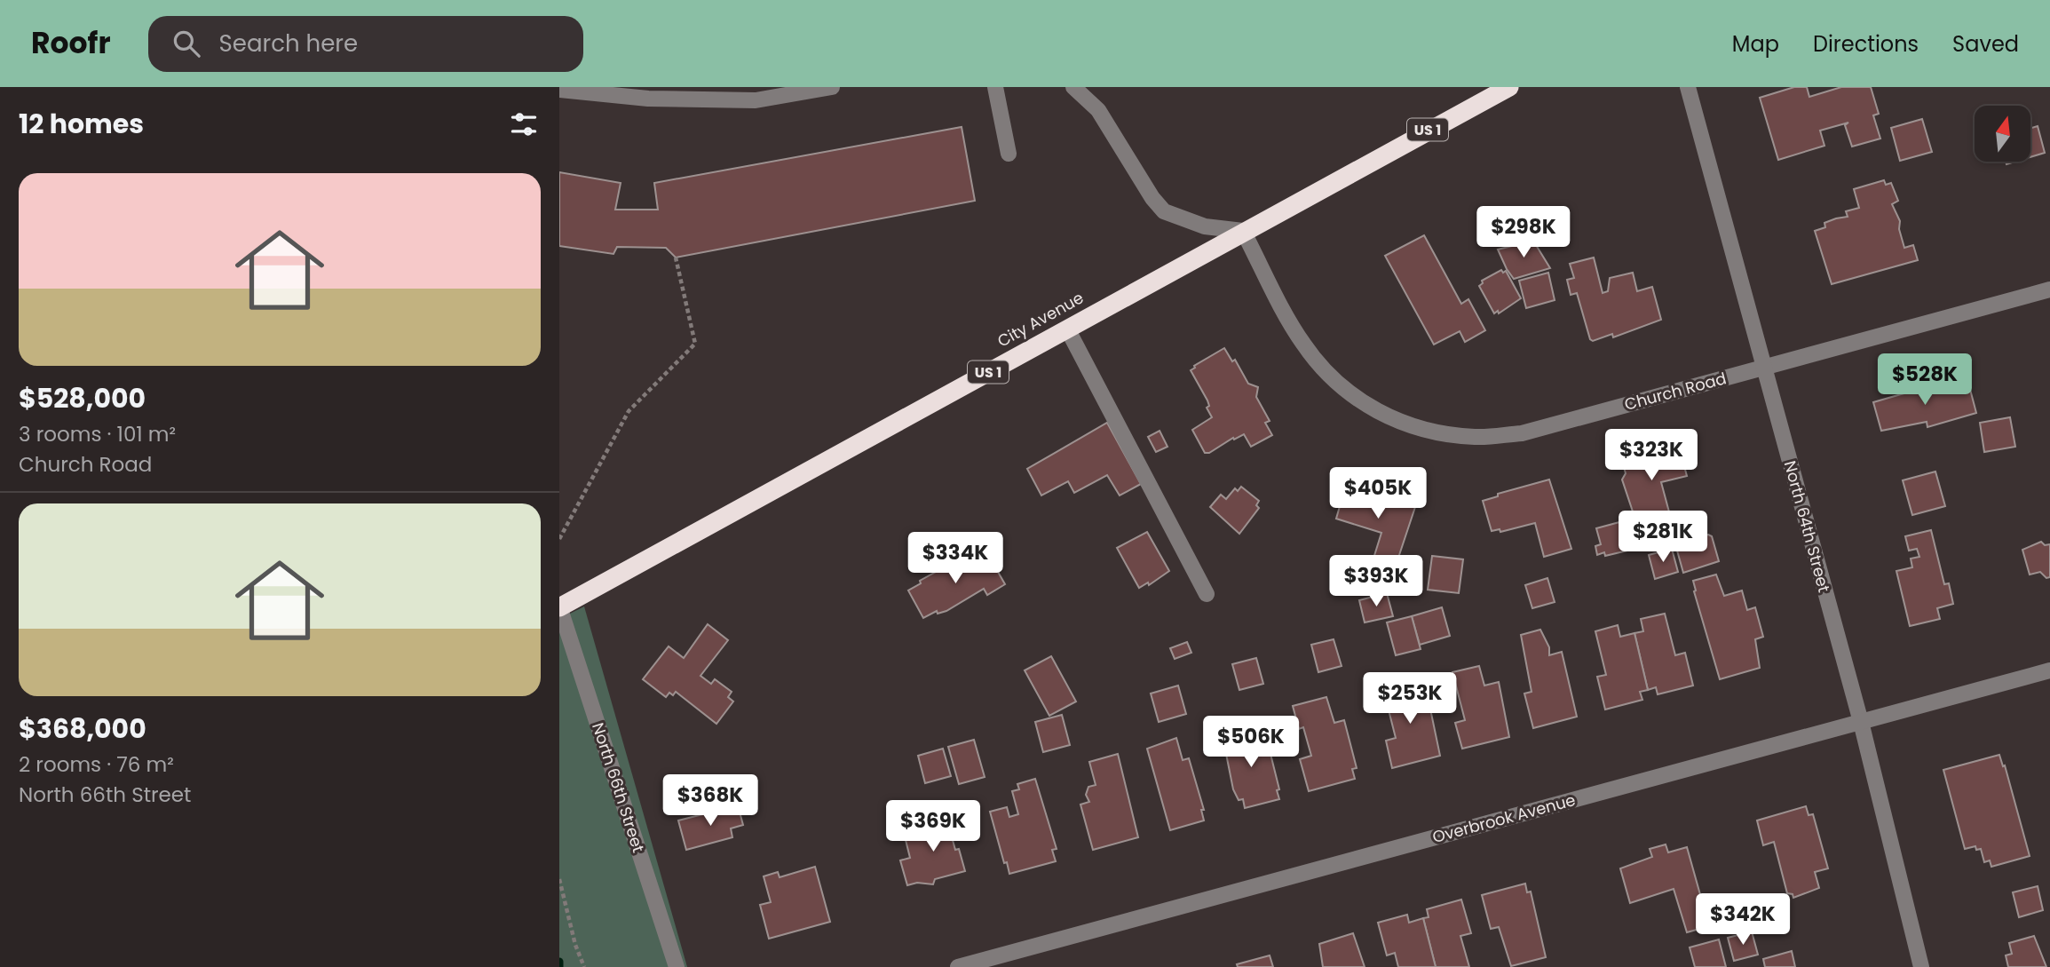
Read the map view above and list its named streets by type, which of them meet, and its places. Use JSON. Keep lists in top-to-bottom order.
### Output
{
  "streets": {
    "highway": ["US 1", "City Avenue"],
    "street": [
      "Church Road",
      "North 64th Street",
      "North 66th Street",
      "Overbrook Avenue"
    ]
  },
  "crossings": [
    ["City Avenue", "Church Road"],
    ["City Avenue", "North 66th Street"],
    ["Church Road", "North 64th Street"],
    ["North 64th Street", "Overbrook Avenue"]
  ],
  "north": "top",
  "page": {
    "header": "Roofr",
    "search": "Search here",
    "nav": ["Map", "Directions", "Saved"],
    "heading": "12 homes",
    "list": [
      {
        "name": "$528,000",
        "note": "3 rooms · 101 m² · Church Road"
      },
      {
        "name": "$368,000",
        "note": "2 rooms · 76 m² · North 66th Street"
      }
    ],
    "price": [
      "$298K",
      "$528K",
      "$323K",
      "$405K",
      "$281K",
      "$334K",
      "$393K",
      "$253K",
      "$506K",
      "$368K",
      "$369K",
      "$342K"
    ]
  }
}
